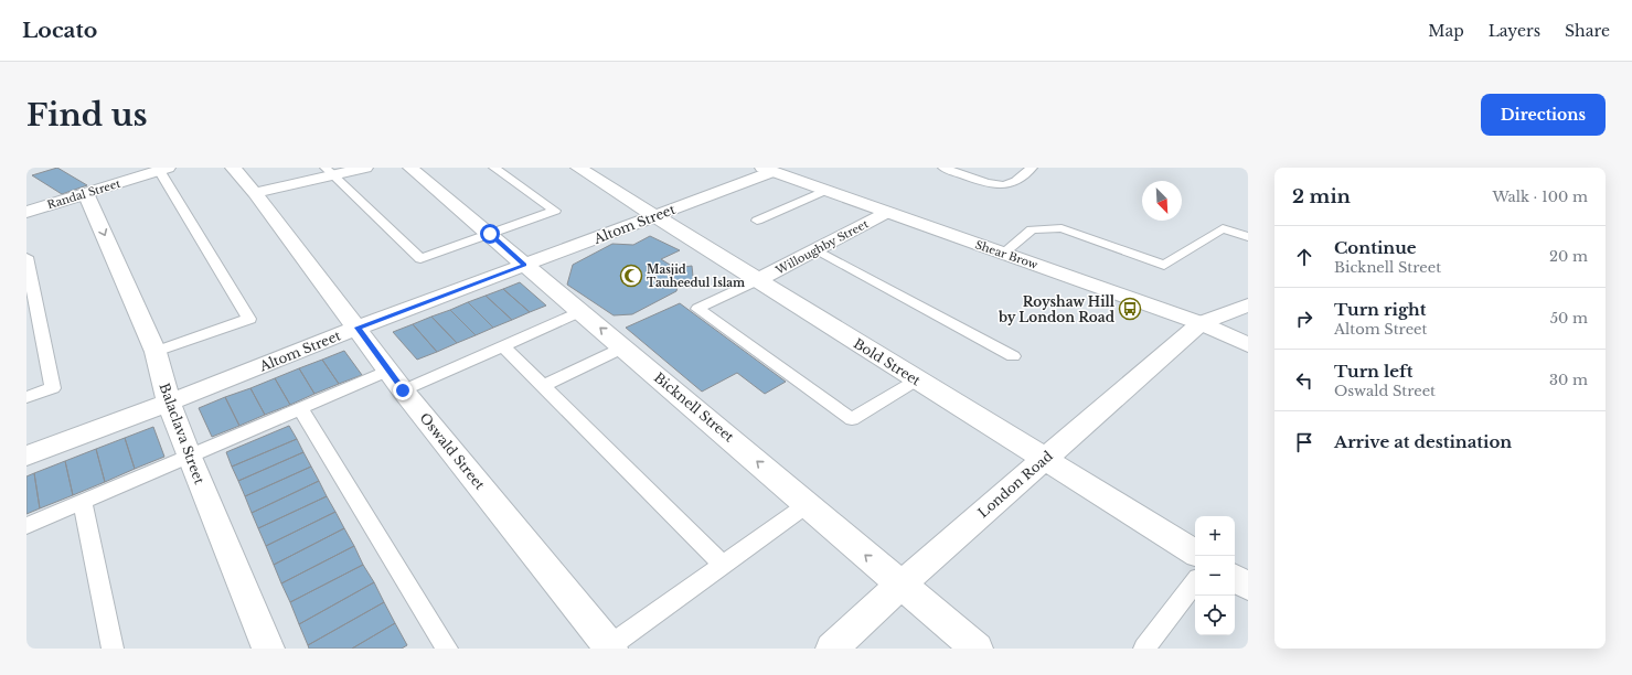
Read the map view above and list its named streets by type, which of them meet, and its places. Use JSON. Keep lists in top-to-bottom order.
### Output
{
  "streets": {
    "street": [
      "Randal Street",
      "Altom Street",
      "Willoughby Street",
      "Shear Brow",
      "Bold Street",
      "Bicknell Street",
      "Balaclava Street",
      "Oswald Street",
      "London Road"
    ]
  },
  "crossings": [
    ["Randal Street", "Balaclava Street"],
    ["Altom Street", "Shear Brow"],
    ["Altom Street", "Bold Street"],
    ["Altom Street", "Bicknell Street"],
    ["Altom Street", "Balaclava Street"],
    ["Altom Street", "Oswald Street"],
    ["Willoughby Street", "Shear Brow"],
    ["Willoughby Street", "Bold Street"],
    ["Shear Brow", "London Road"],
    ["Bold Street", "London Road"],
    ["Bicknell Street", "London Road"]
  ],
  "one_way": ["Bicknell Street", "Balaclava Street"],
  "places": {
    "mosque": ["Masjid Tauheedul Islam"],
    "bus stop": ["Royshaw Hill by London Road"]
  },
  "north": "bottom right",
  "page": {
    "header": "Locato",
    "nav": ["Map", "Layers", "Share"],
    "buttons": "Directions",
    "title": "Find us",
    "heading": ["2 min", "Walk · 100 m"],
    "list": [
      ["Continue", "Bicknell Street", "20 m"],
      ["Turn right", "Altom Street", "50 m"],
      ["Turn left", "Oswald Street", "30 m"],
      "Arrive at destination"
    ],
    "map_buttons": ["+", "−"]
  }
}
